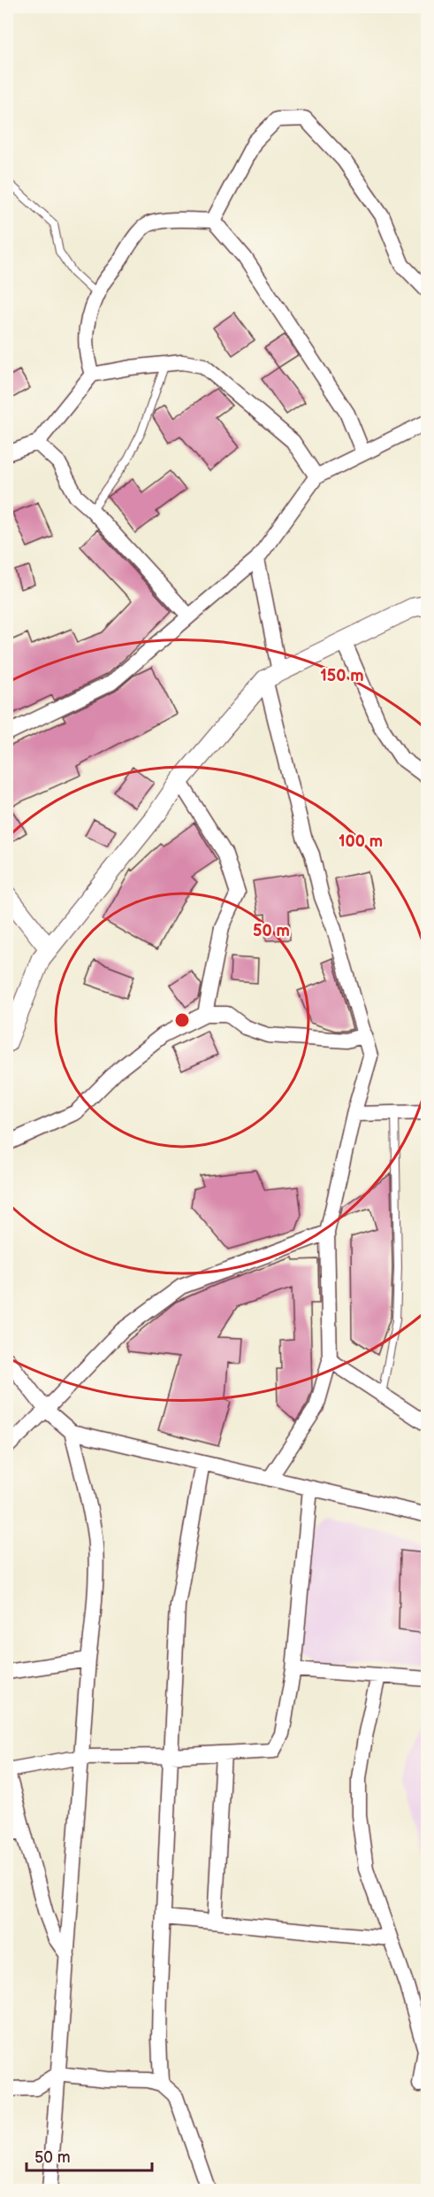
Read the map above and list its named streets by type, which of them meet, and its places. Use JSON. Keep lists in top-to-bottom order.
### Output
{
  "scale_bar": "50 m",
  "rings": ["150 m", "100 m", "50 m"]
}
